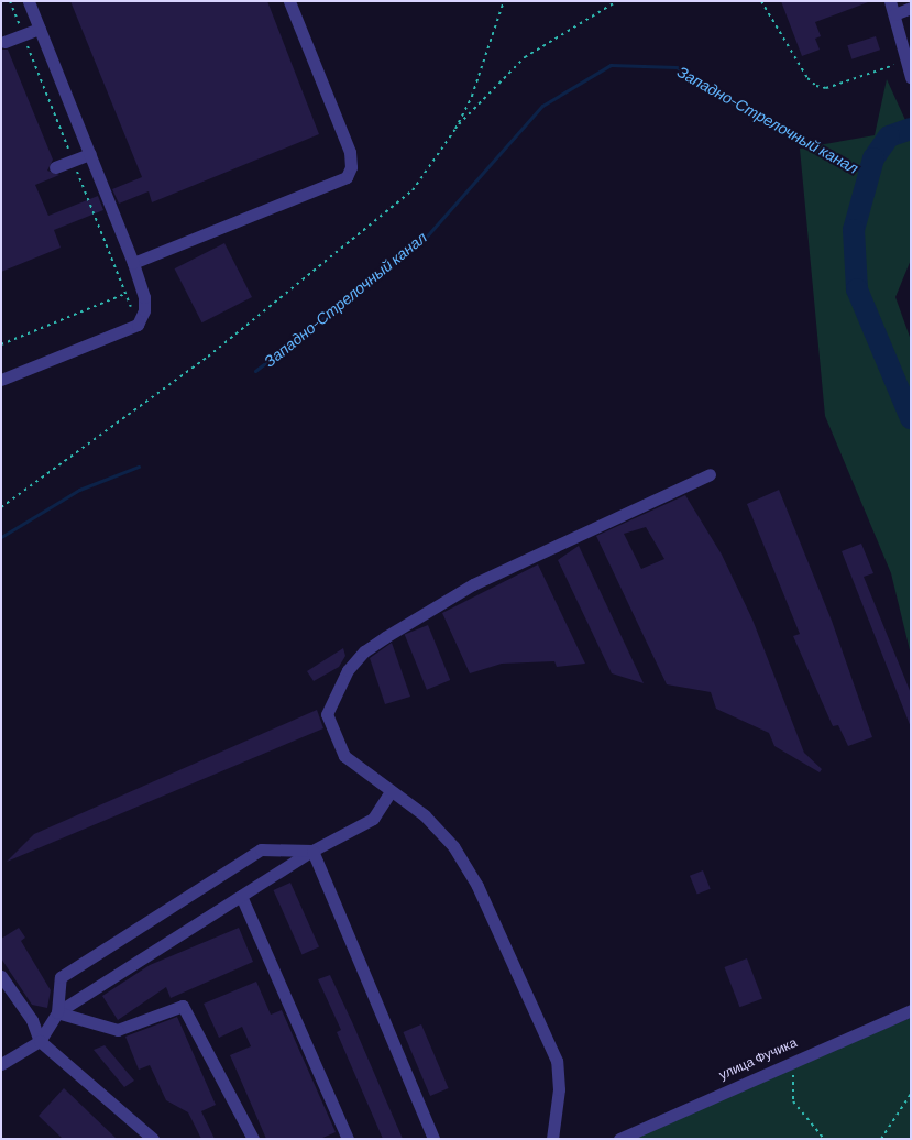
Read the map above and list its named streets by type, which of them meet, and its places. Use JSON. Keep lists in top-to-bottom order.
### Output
{
  "streets": {
    "street": ["улица Фучика"]
  },
  "water": ["Западно-Стрелочный канал"]
}
